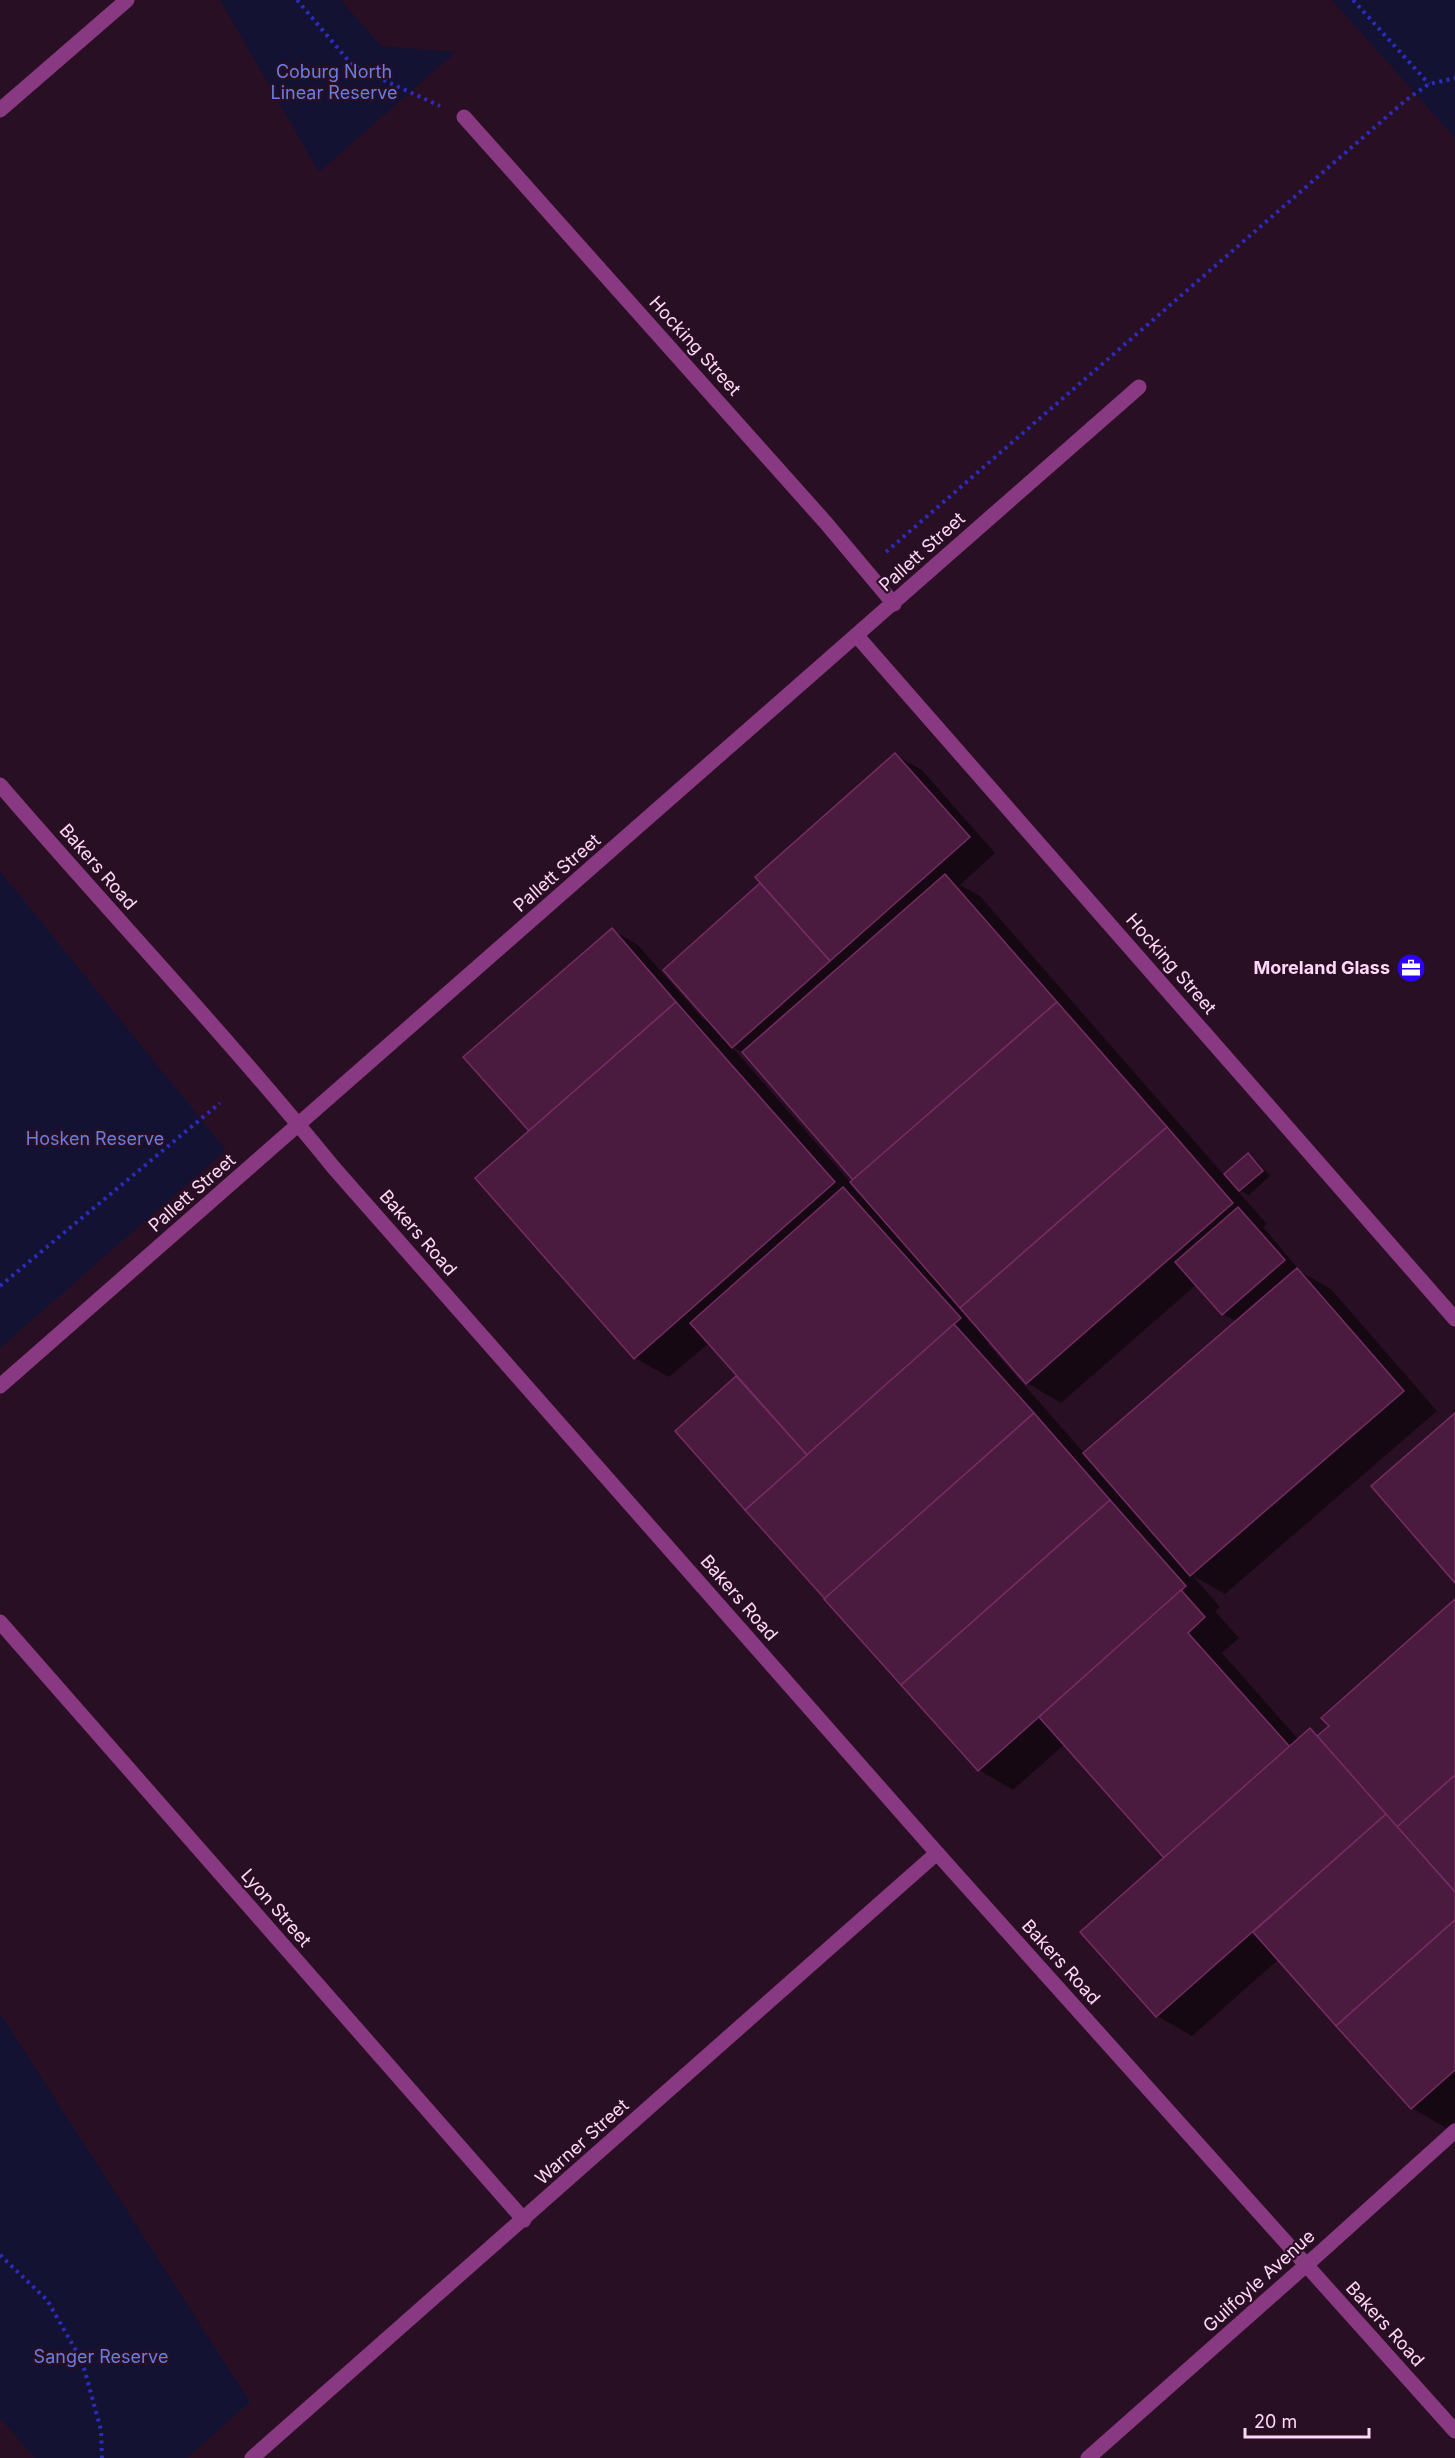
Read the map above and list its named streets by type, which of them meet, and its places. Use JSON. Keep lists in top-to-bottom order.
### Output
{
  "streets": {
    "street": [
      "Hocking Street",
      "Pallett Street",
      "Bakers Road",
      "Lyon Street",
      "Warner Street",
      "Guilfoyle Avenue"
    ]
  },
  "crossings": [
    ["Hocking Street", "Pallett Street"],
    ["Pallett Street", "Bakers Road"],
    ["Bakers Road", "Warner Street"],
    ["Bakers Road", "Guilfoyle Avenue"],
    ["Lyon Street", "Warner Street"]
  ],
  "parks": ["Coburg North Linear Reserve", "Hosken Reserve", "Sanger Reserve"],
  "places": {
    "office": ["Moreland Glass"]
  },
  "scale_bar": "20 m"
}
